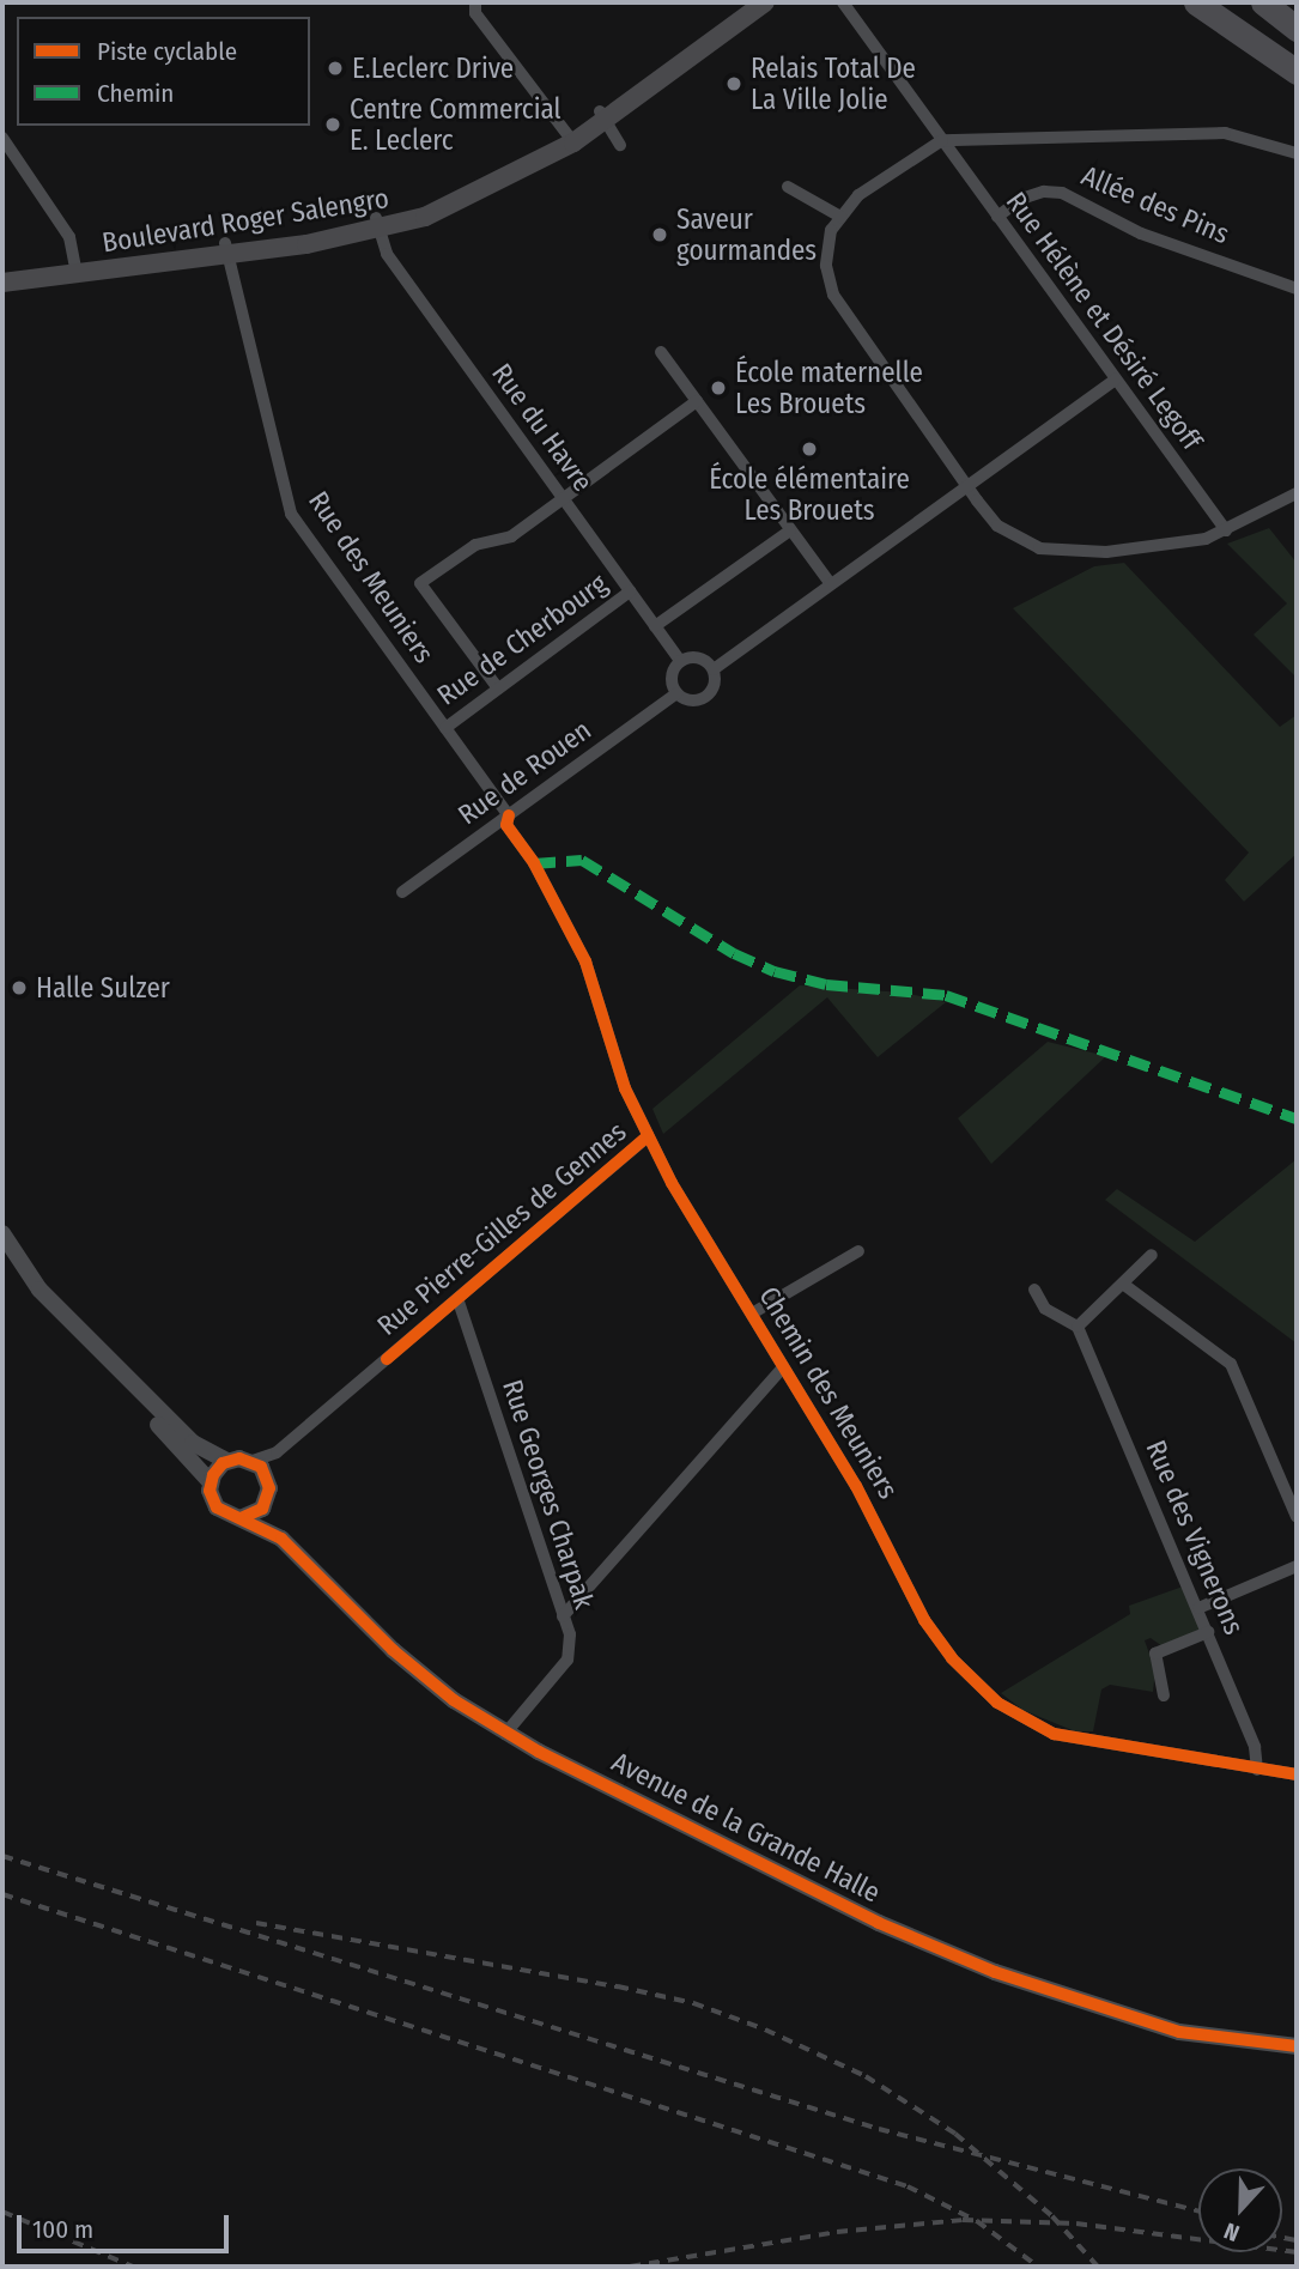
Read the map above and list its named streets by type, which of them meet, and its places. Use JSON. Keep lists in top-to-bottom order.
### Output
{
  "streets": {
    "main road": ["Boulevard Roger Salengro"],
    "street": [
      "Allée des Pins",
      "Rue Hélène et Désiré Legoff",
      "Rue du Havre",
      "Rue des Meuniers",
      "Rue de Cherbourg",
      "Rue de Rouen",
      "Rue Pierre-Gilles de Gennes",
      "Chemin des Meuniers",
      "Rue Georges Charpak",
      "Rue des Vignerons",
      "Avenue de la Grande Halle"
    ]
  },
  "crossings": [
    ["Allée des Pins", "Rue Hélène et Désiré Legoff"],
    ["Boulevard Roger Salengro", "Rue du Havre"],
    ["Boulevard Roger Salengro", "Rue des Meuniers"],
    ["Rue du Havre", "Rue de Cherbourg"],
    ["Rue du Havre", "Rue de Rouen"],
    ["Rue des Meuniers", "Rue de Cherbourg"],
    ["Rue des Meuniers", "Rue de Rouen"],
    ["Rue des Meuniers", "Chemin des Meuniers"],
    ["Rue de Rouen", "Chemin des Meuniers"],
    ["Rue Pierre-Gilles de Gennes", "Chemin des Meuniers"],
    ["Rue Pierre-Gilles de Gennes", "Rue Georges Charpak"],
    ["Chemin des Meuniers", "Rue des Vignerons"],
    ["Rue Georges Charpak", "Avenue de la Grande Halle"]
  ],
  "places": [
    "E.Leclerc Drive",
    "Relais Total De La Ville Jolie",
    "Centre Commercial E. Leclerc",
    "Saveur gourmandes",
    "École maternelle Les Brouets",
    "École élémentaire Les Brouets",
    "Halle Sulzer"
  ],
  "legend": ["Piste cyclable", "Chemin"],
  "scale_bar": "100 m",
  "north": "bottom"
}
